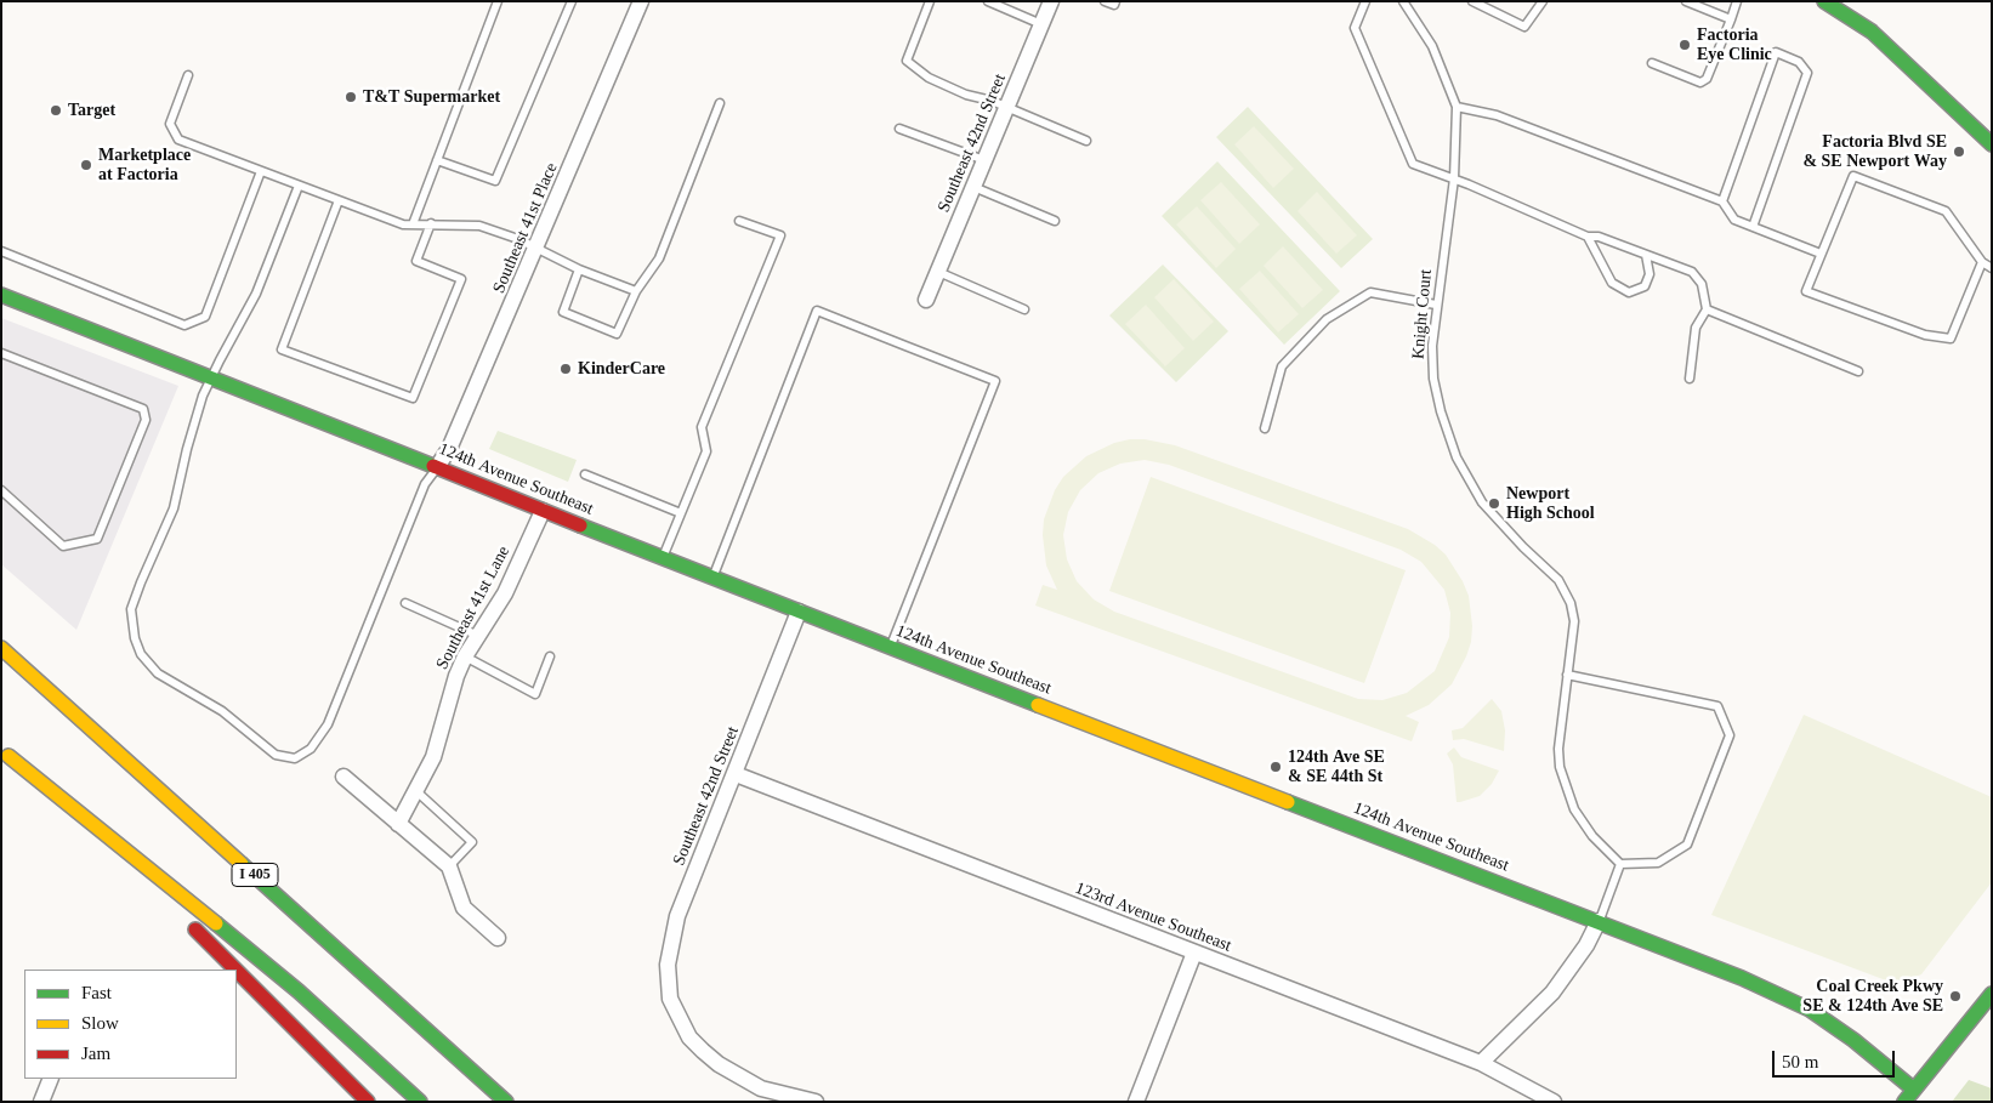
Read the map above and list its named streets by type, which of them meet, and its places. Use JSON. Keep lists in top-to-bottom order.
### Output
{
  "streets": {
    "main road": ["124th Avenue Southeast", "I 405"],
    "street": [
      "Southeast 42nd Street",
      "Southeast 41st Place",
      "Southeast 41st Lane",
      "123rd Avenue Southeast"
    ],
    "lane": ["Knight Court"]
  },
  "crossings": [
    ["Southeast 42nd Street", "124th Avenue Southeast"],
    ["Southeast 42nd Street", "123rd Avenue Southeast"],
    ["Southeast 41st Place", "124th Avenue Southeast"],
    ["124th Avenue Southeast", "Southeast 41st Lane"]
  ],
  "places": [
    "Factoria Eye Clinic",
    "T&T Supermarket",
    "Target",
    "Factoria Blvd SE & SE Newport Way",
    "Marketplace at Factoria",
    "KinderCare",
    "Newport High School",
    "124th Ave SE & SE 44th St",
    "Coal Creek Pkwy SE & 124th Ave SE"
  ],
  "legend": ["Fast", "Slow", "Jam"],
  "scale_bar": "50 m"
}
